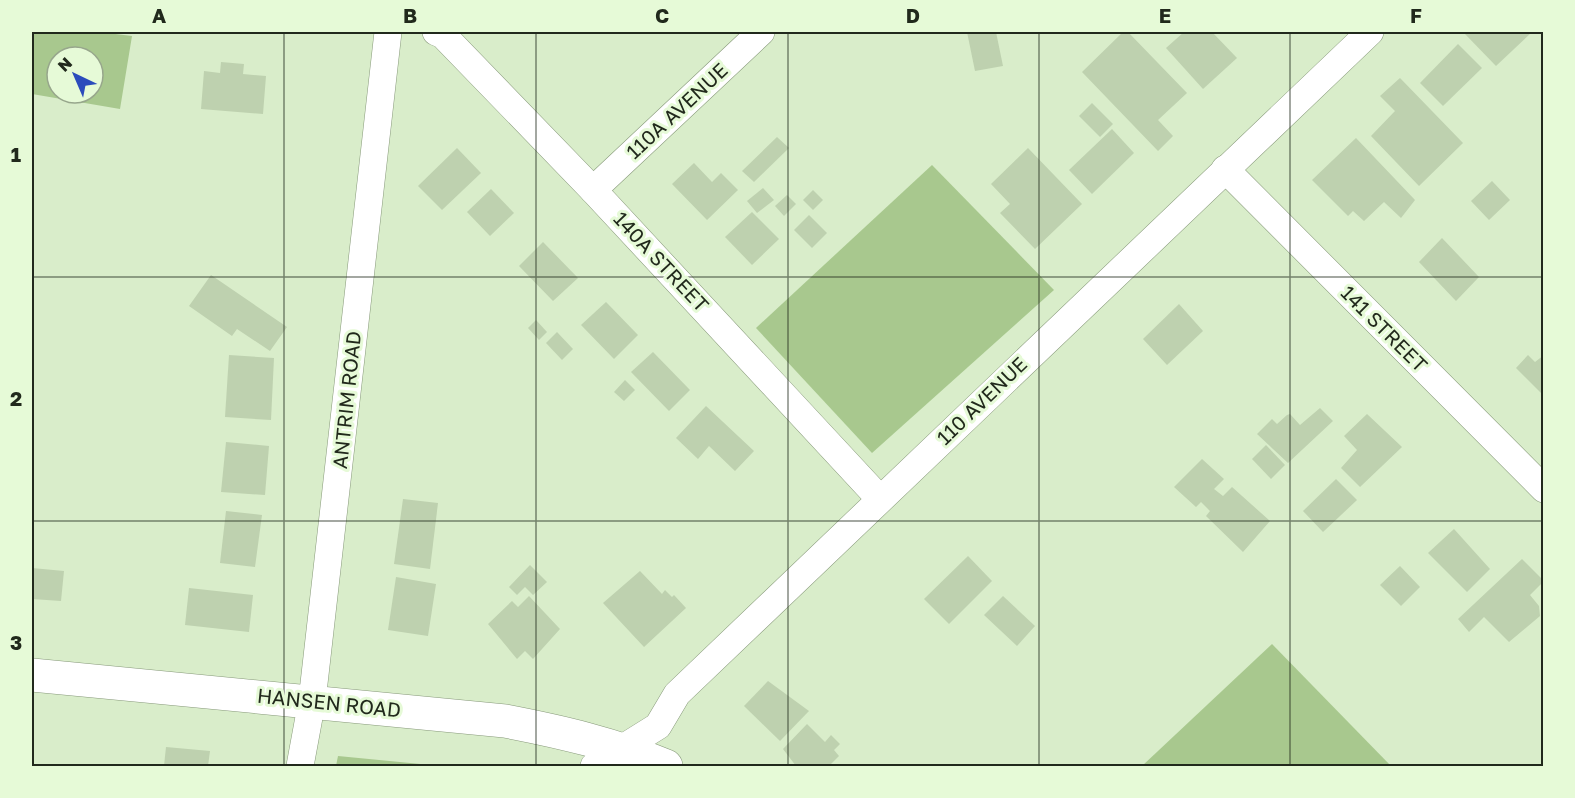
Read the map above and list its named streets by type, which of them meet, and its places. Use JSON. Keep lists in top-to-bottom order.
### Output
{
  "streets": {
    "main road": ["HANSEN ROAD"],
    "street": [
      "110A AVENUE",
      "140A STREET",
      "141 STREET",
      "ANTRIM ROAD",
      "110 AVENUE"
    ]
  },
  "crossings": [
    ["110A AVENUE", "140A STREET"],
    ["140A STREET", "110 AVENUE"],
    ["141 STREET", "110 AVENUE"],
    ["ANTRIM ROAD", "HANSEN ROAD"],
    ["110 AVENUE", "HANSEN ROAD"]
  ],
  "north": "top left",
  "grid": {
    "columns": [
      "A",
      "B",
      "C",
      "D",
      "E",
      "F"
    ],
    "rows": ["1", "2", "3"]
  }
}
